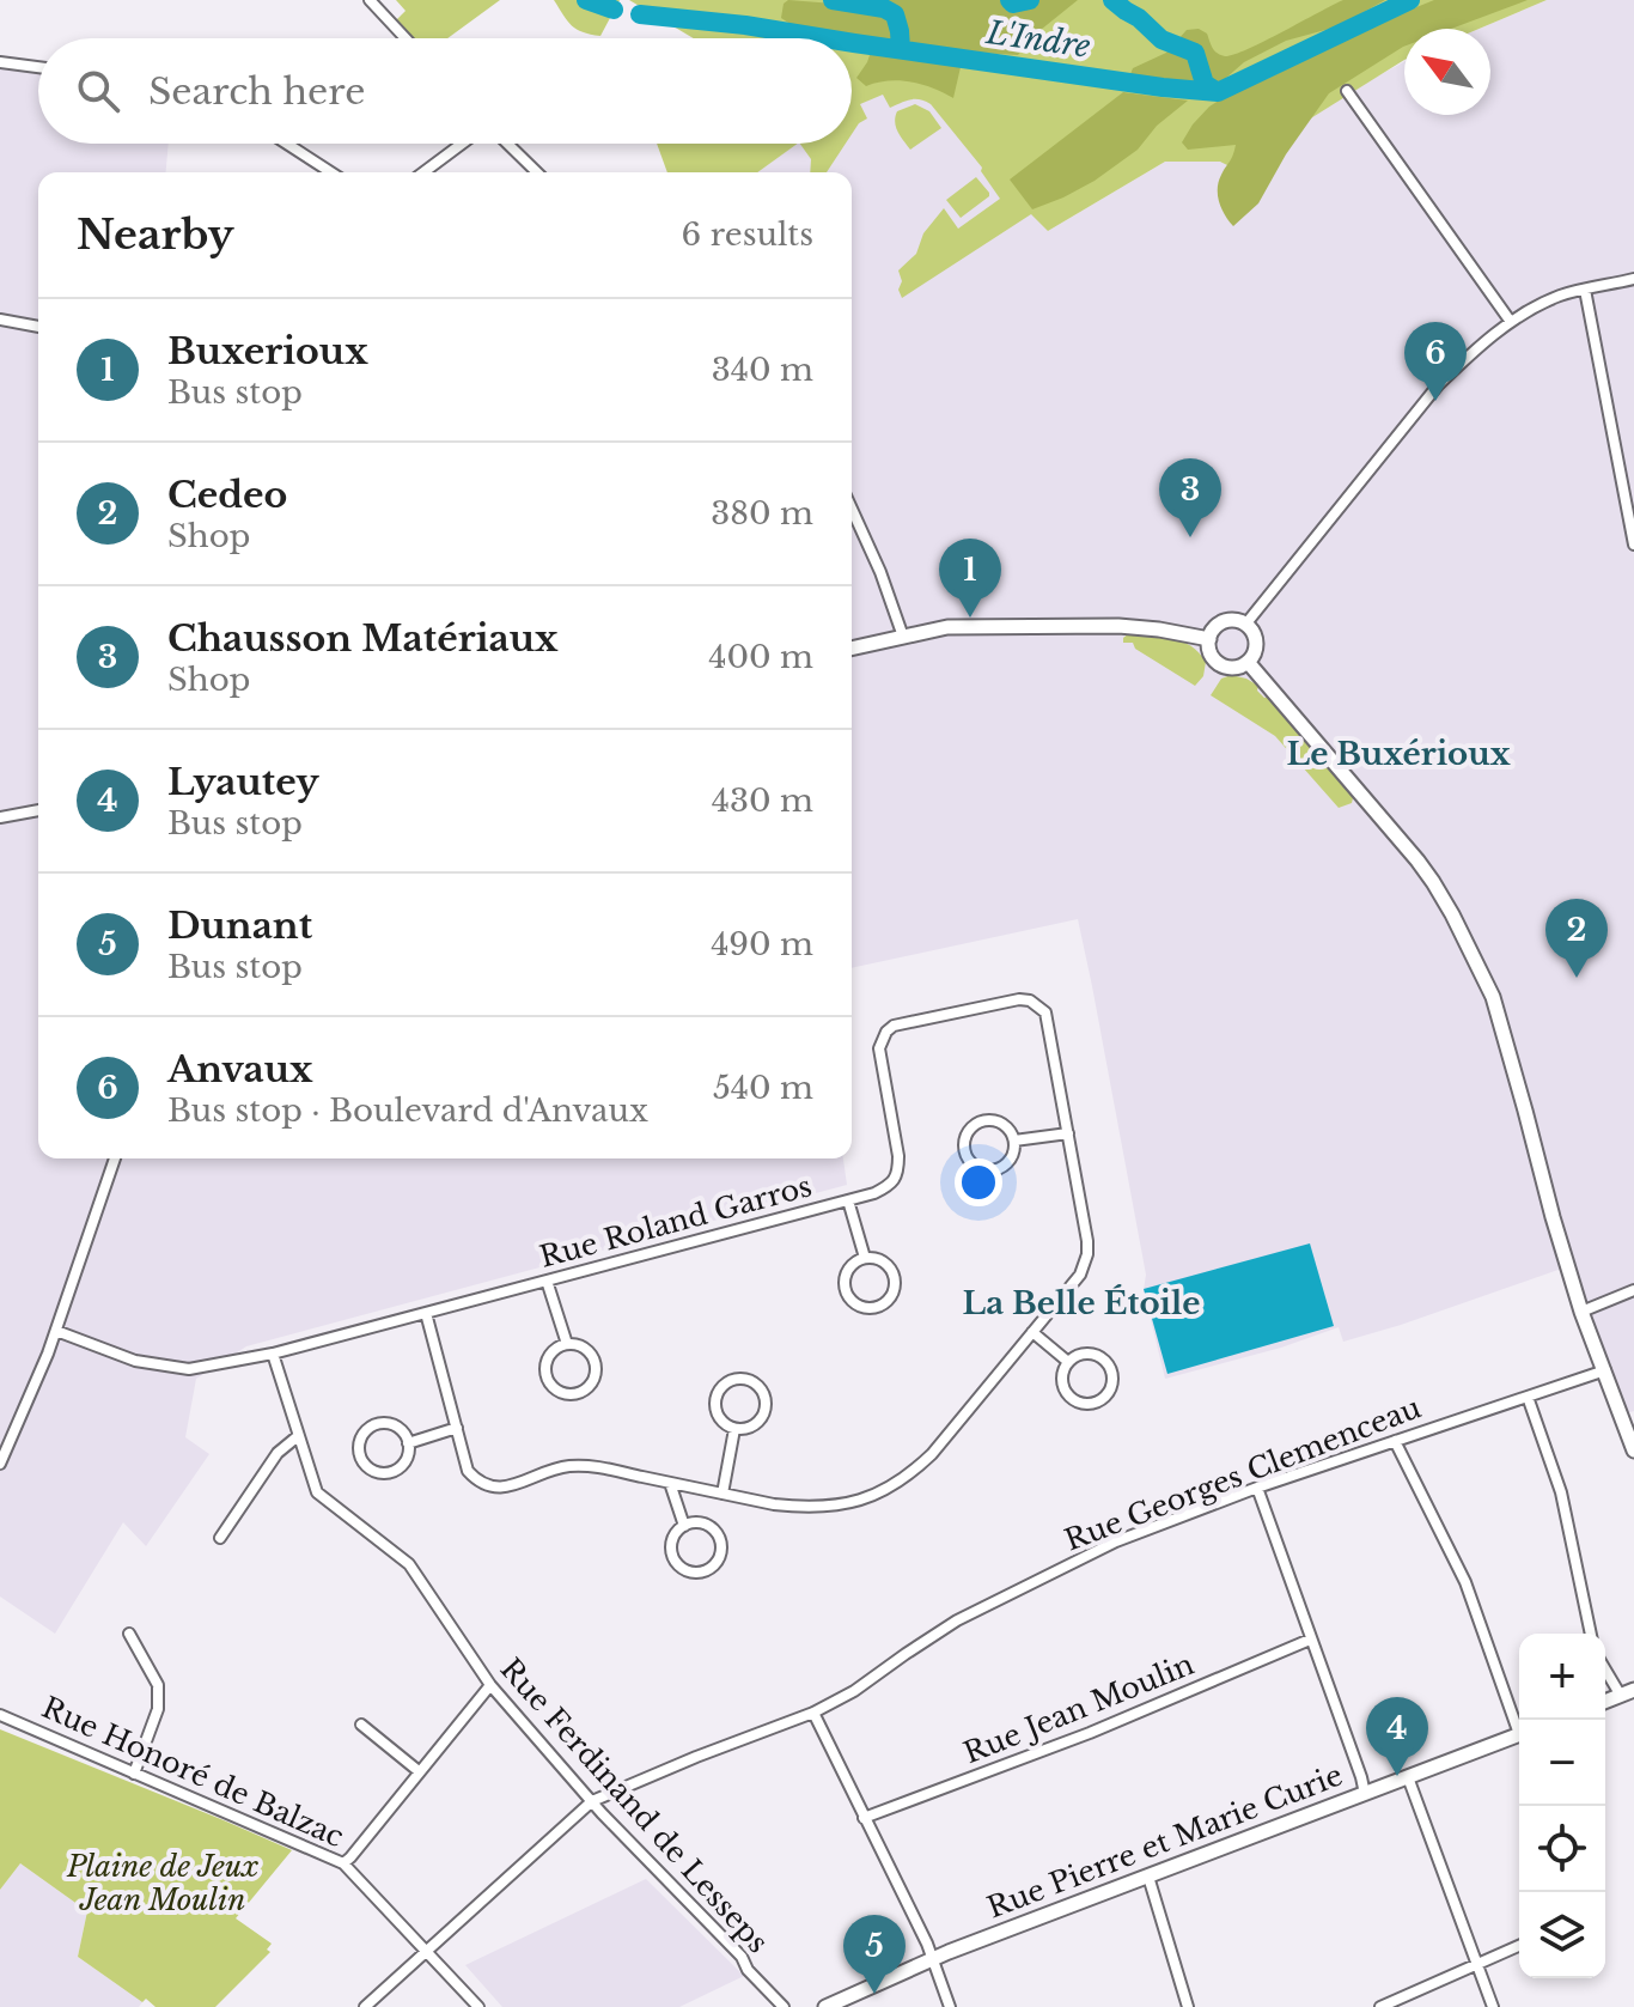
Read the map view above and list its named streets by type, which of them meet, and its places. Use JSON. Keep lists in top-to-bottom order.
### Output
{
  "streets": {
    "street": [
      "Rue Roland Garros",
      "Rue Georges Clemenceau",
      "Rue Jean Moulin",
      "Rue Honoré de Balzac",
      "Rue Ferdinand de Lesseps",
      "Rue Pierre et Marie Curie"
    ]
  },
  "crossings": [
    ["Rue Roland Garros", "Rue Ferdinand de Lesseps"],
    ["Rue Georges Clemenceau", "Rue Honoré de Balzac"],
    ["Rue Georges Clemenceau", "Rue Ferdinand de Lesseps"]
  ],
  "districts": ["Le Buxérioux", "La Belle Étoile"],
  "water": ["L'Indre"],
  "parks": ["Plaine de Jeux Jean Moulin"],
  "north": "top left",
  "page": {
    "search": "Search here",
    "heading": ["Nearby", "6 results"],
    "list": [
      {
        "mark": "1",
        "name": "Buxerioux",
        "note": "Bus stop",
        "value": "340 m"
      },
      {
        "mark": "2",
        "name": "Cedeo",
        "note": "Shop",
        "value": "380 m"
      },
      {
        "mark": "3",
        "name": "Chausson Matériaux",
        "note": "Shop",
        "value": "400 m"
      },
      {
        "mark": "4",
        "name": "Lyautey",
        "note": "Bus stop",
        "value": "430 m"
      },
      {
        "mark": "5",
        "name": "Dunant",
        "note": "Bus stop",
        "value": "490 m"
      },
      {
        "mark": "6",
        "name": "Anvaux",
        "note": "Bus stop · Boulevard d'Anvaux",
        "value": "540 m"
      }
    ],
    "pins": [
      "6",
      "3",
      "1",
      "2",
      "4",
      "5"
    ],
    "map_buttons": ["+", "−"]
  }
}
